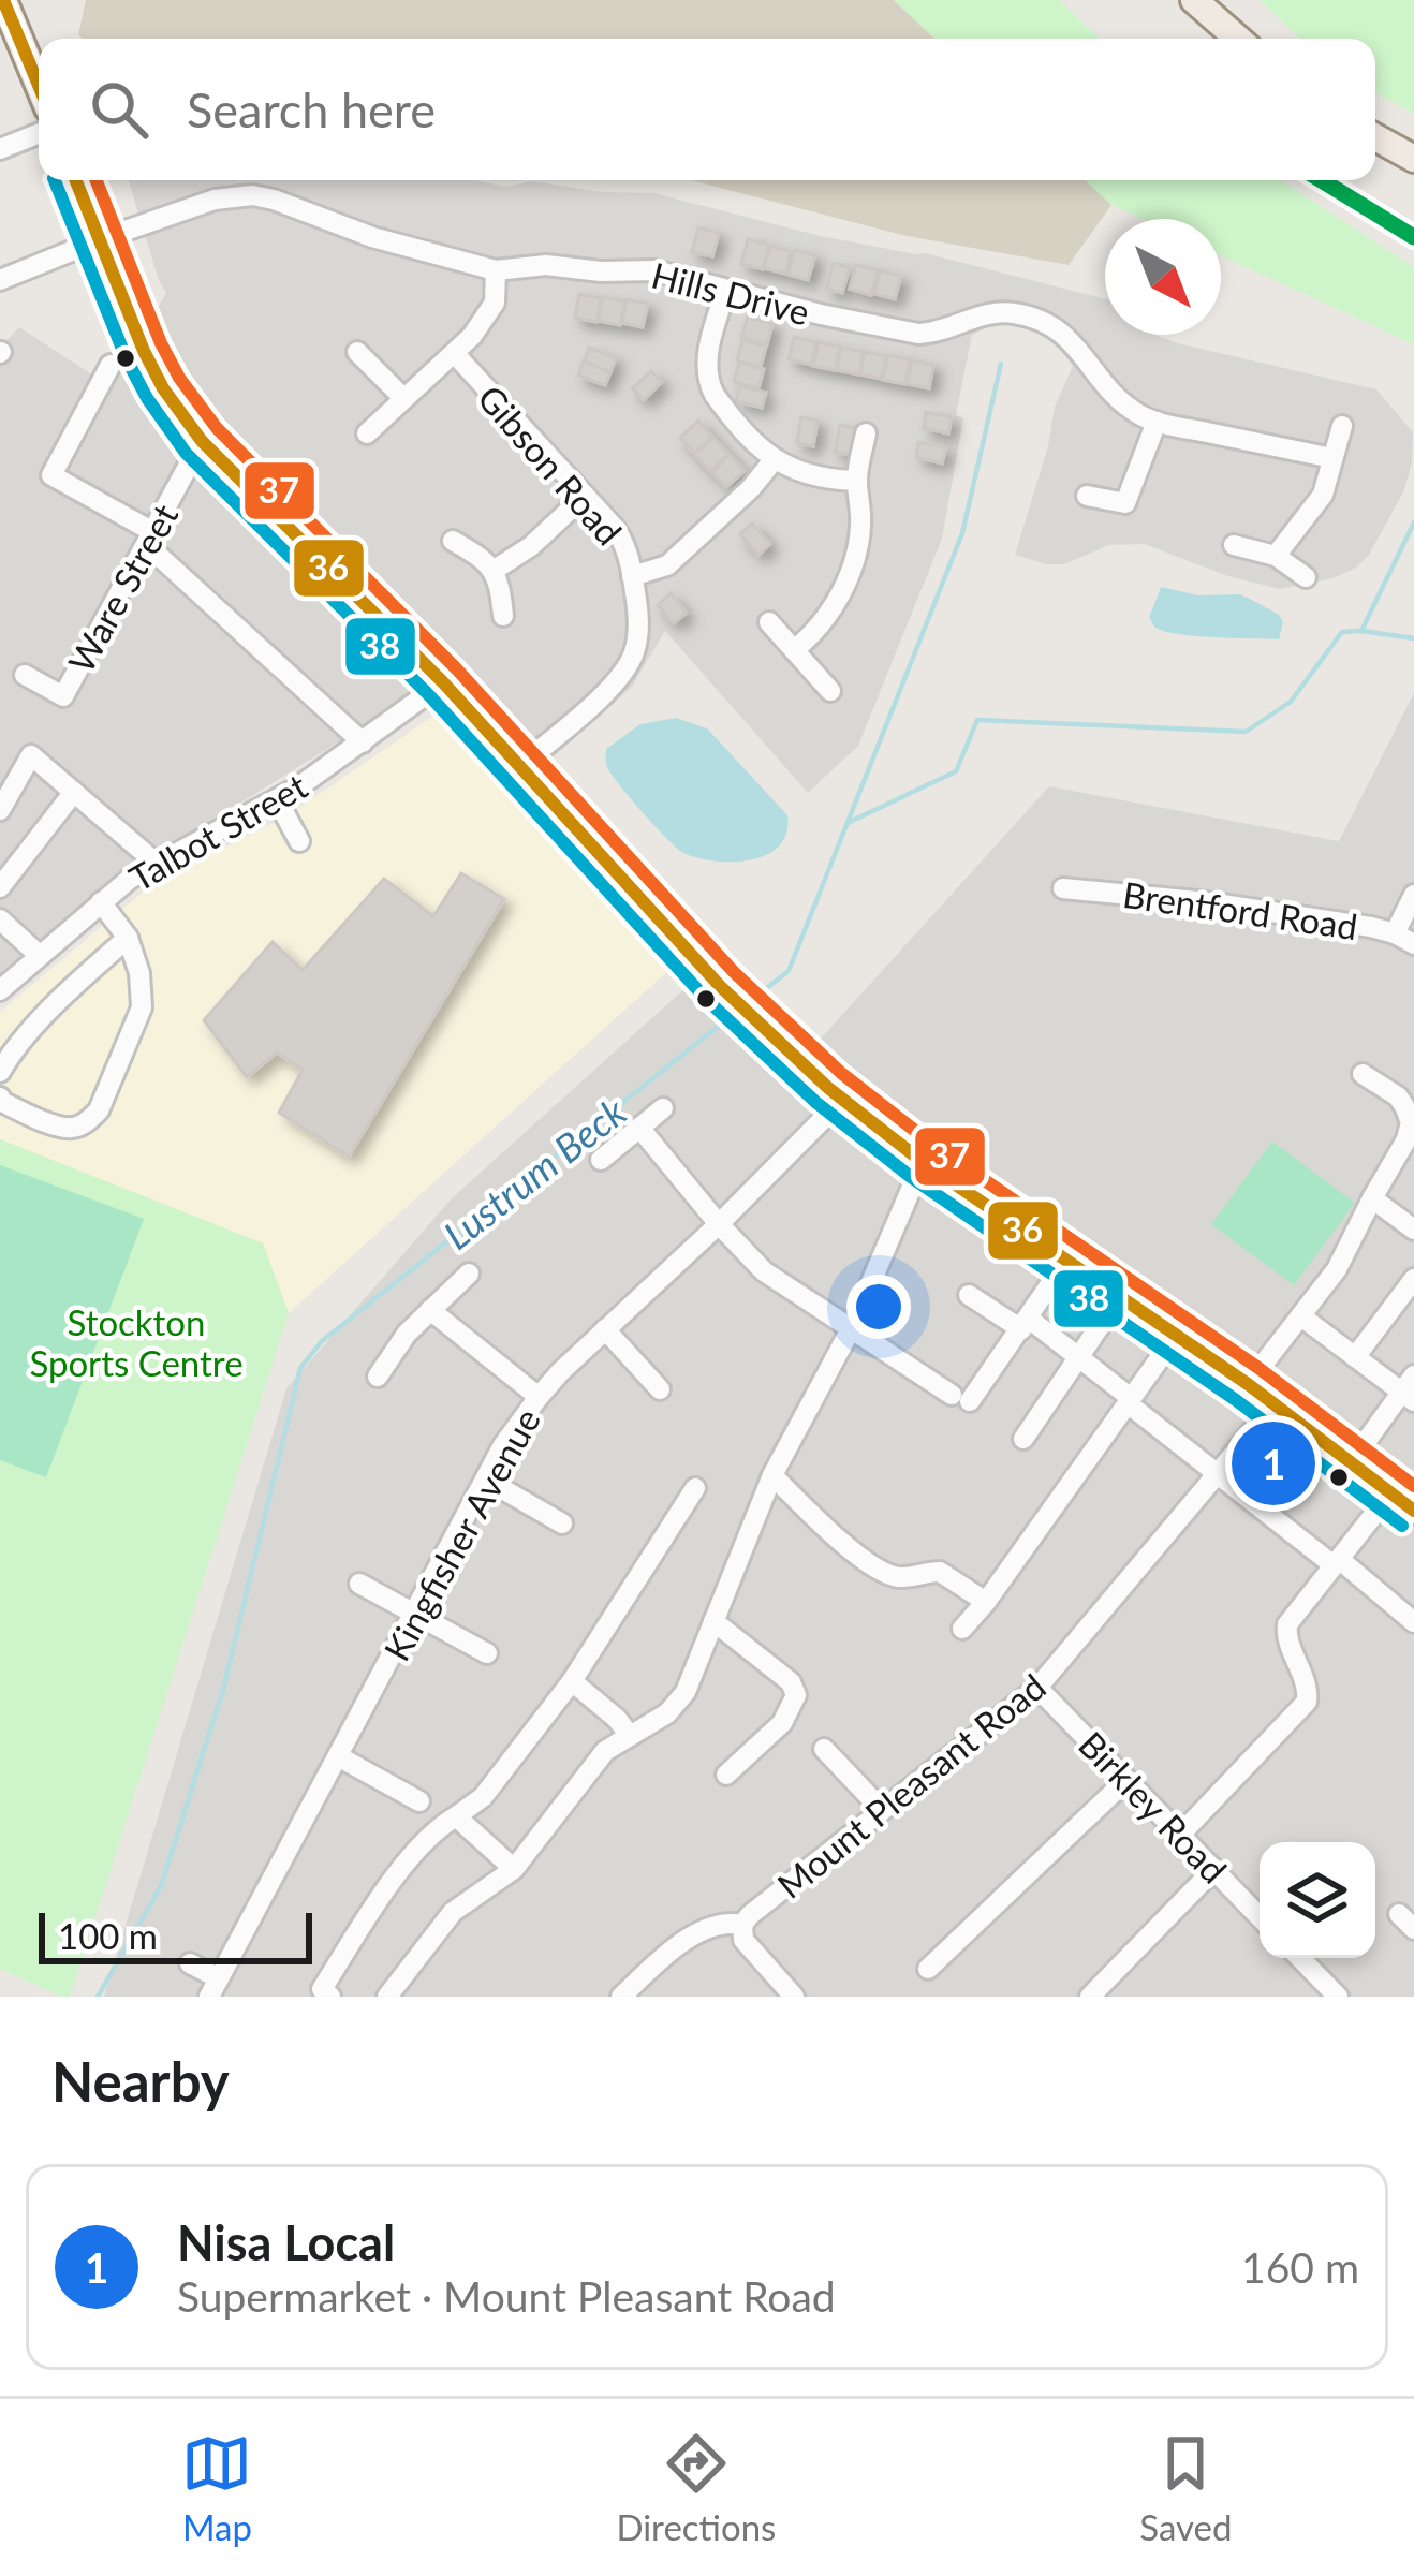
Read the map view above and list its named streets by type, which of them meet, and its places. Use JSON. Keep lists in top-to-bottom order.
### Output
{
  "streets": {
    "street": [
      "Hills Drive",
      "Gibson Road",
      "Ware Street",
      "Talbot Street",
      "Brentford Road",
      "Kingfisher Avenue",
      "Mount Pleasant Road",
      "Birkley Road"
    ]
  },
  "crossings": [
    ["Hills Drive", "Gibson Road"],
    ["Mount Pleasant Road", "Birkley Road"]
  ],
  "water": ["Lustrum Beck"],
  "parks": ["Stockton Sports Centre"],
  "lines": ["transit line 36", "transit line 38", "transit line 37"],
  "scale_bar": "100 m",
  "north": "bottom right",
  "page": {
    "search": "Search here",
    "pins": "1",
    "scale": "100 m",
    "heading": "Nearby",
    "list": [
      {
        "mark": "1",
        "name": "Nisa Local",
        "note": "Supermarket · Mount Pleasant Road",
        "value": "160 m"
      }
    ],
    "nav": ["Map", "Directions", "Saved"]
  }
}
